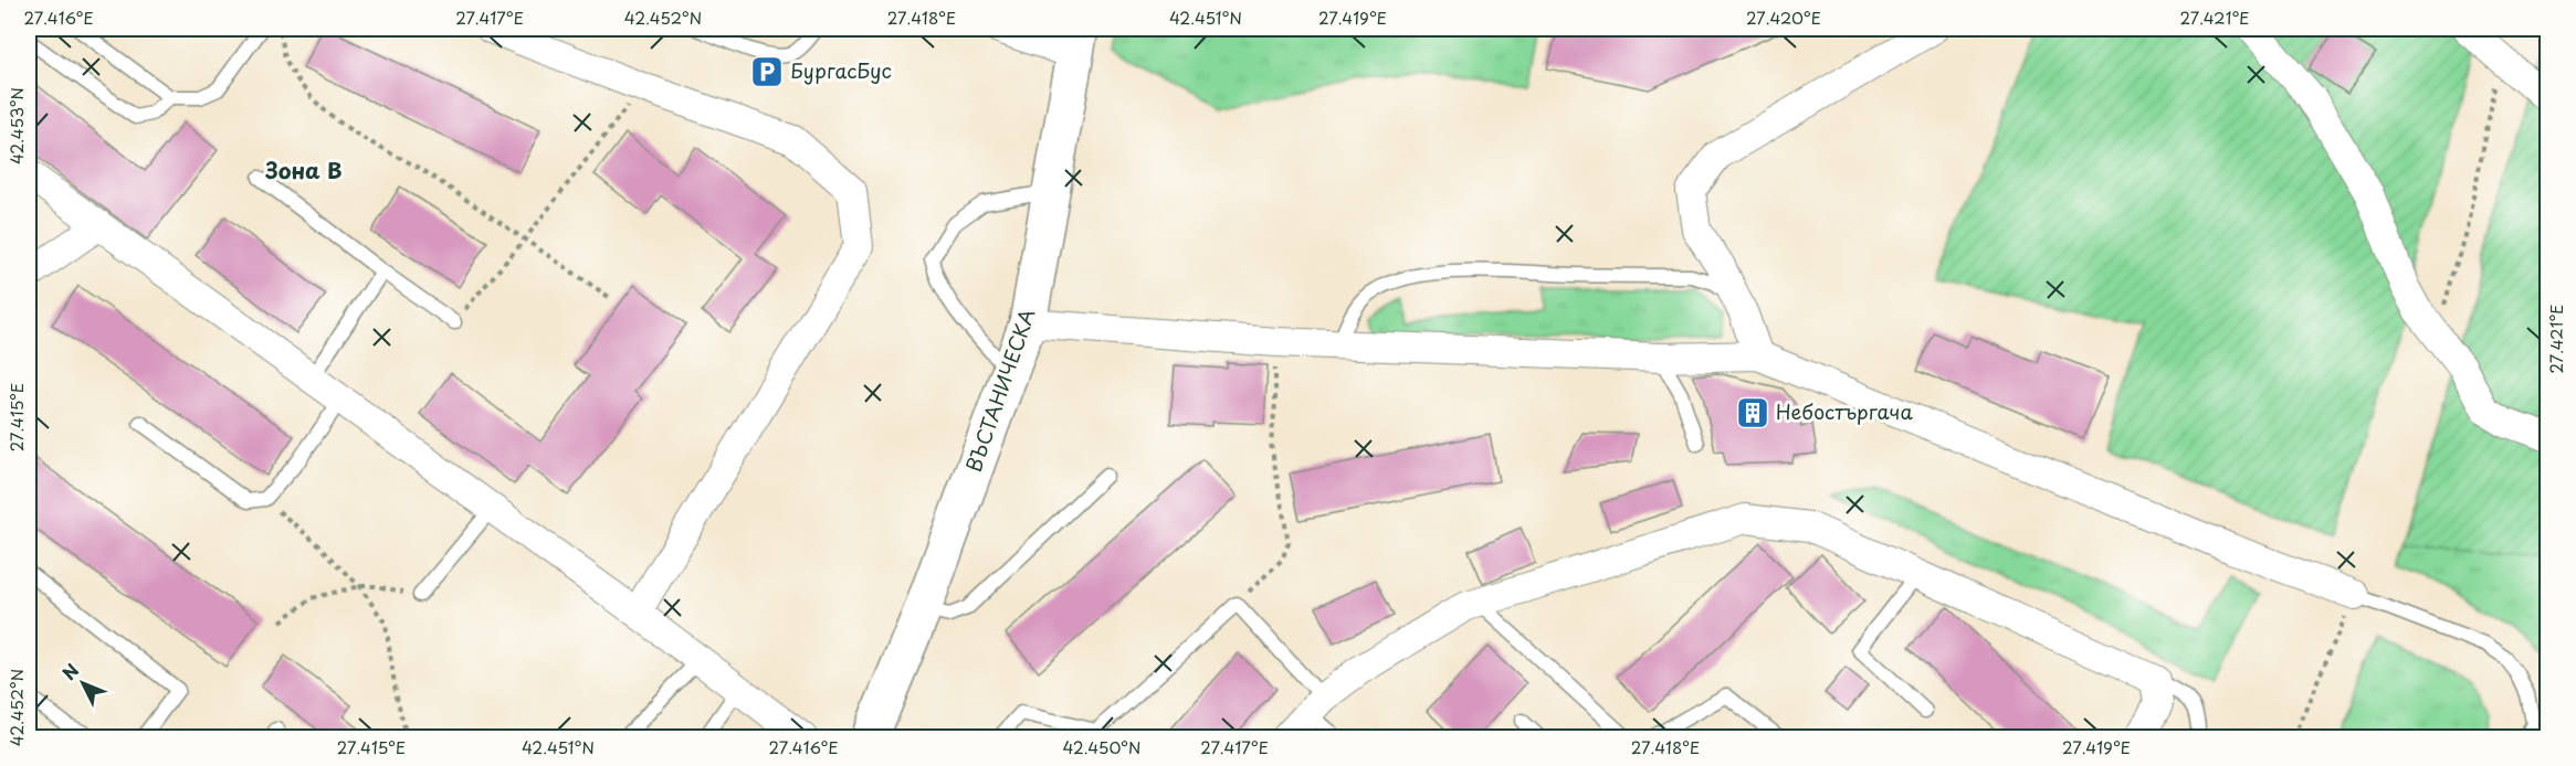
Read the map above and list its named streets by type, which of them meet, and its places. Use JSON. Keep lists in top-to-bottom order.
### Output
{
  "streets": {
    "main road": ["ВЪСТАНИЧЕСКА"]
  },
  "districts": ["Зона В"],
  "places": {
    "parking": ["БургасБус"],
    "building": ["Небостъргача"]
  },
  "north": "top left",
  "coordinates": [
    "27.416°E",
    "27.417°E",
    "42.452°N",
    "27.418°E",
    "42.451°N",
    "27.419°E",
    "27.420°E",
    "27.421°E",
    "42.453°N",
    "27.415°E",
    "42.450°N"
  ]
}
